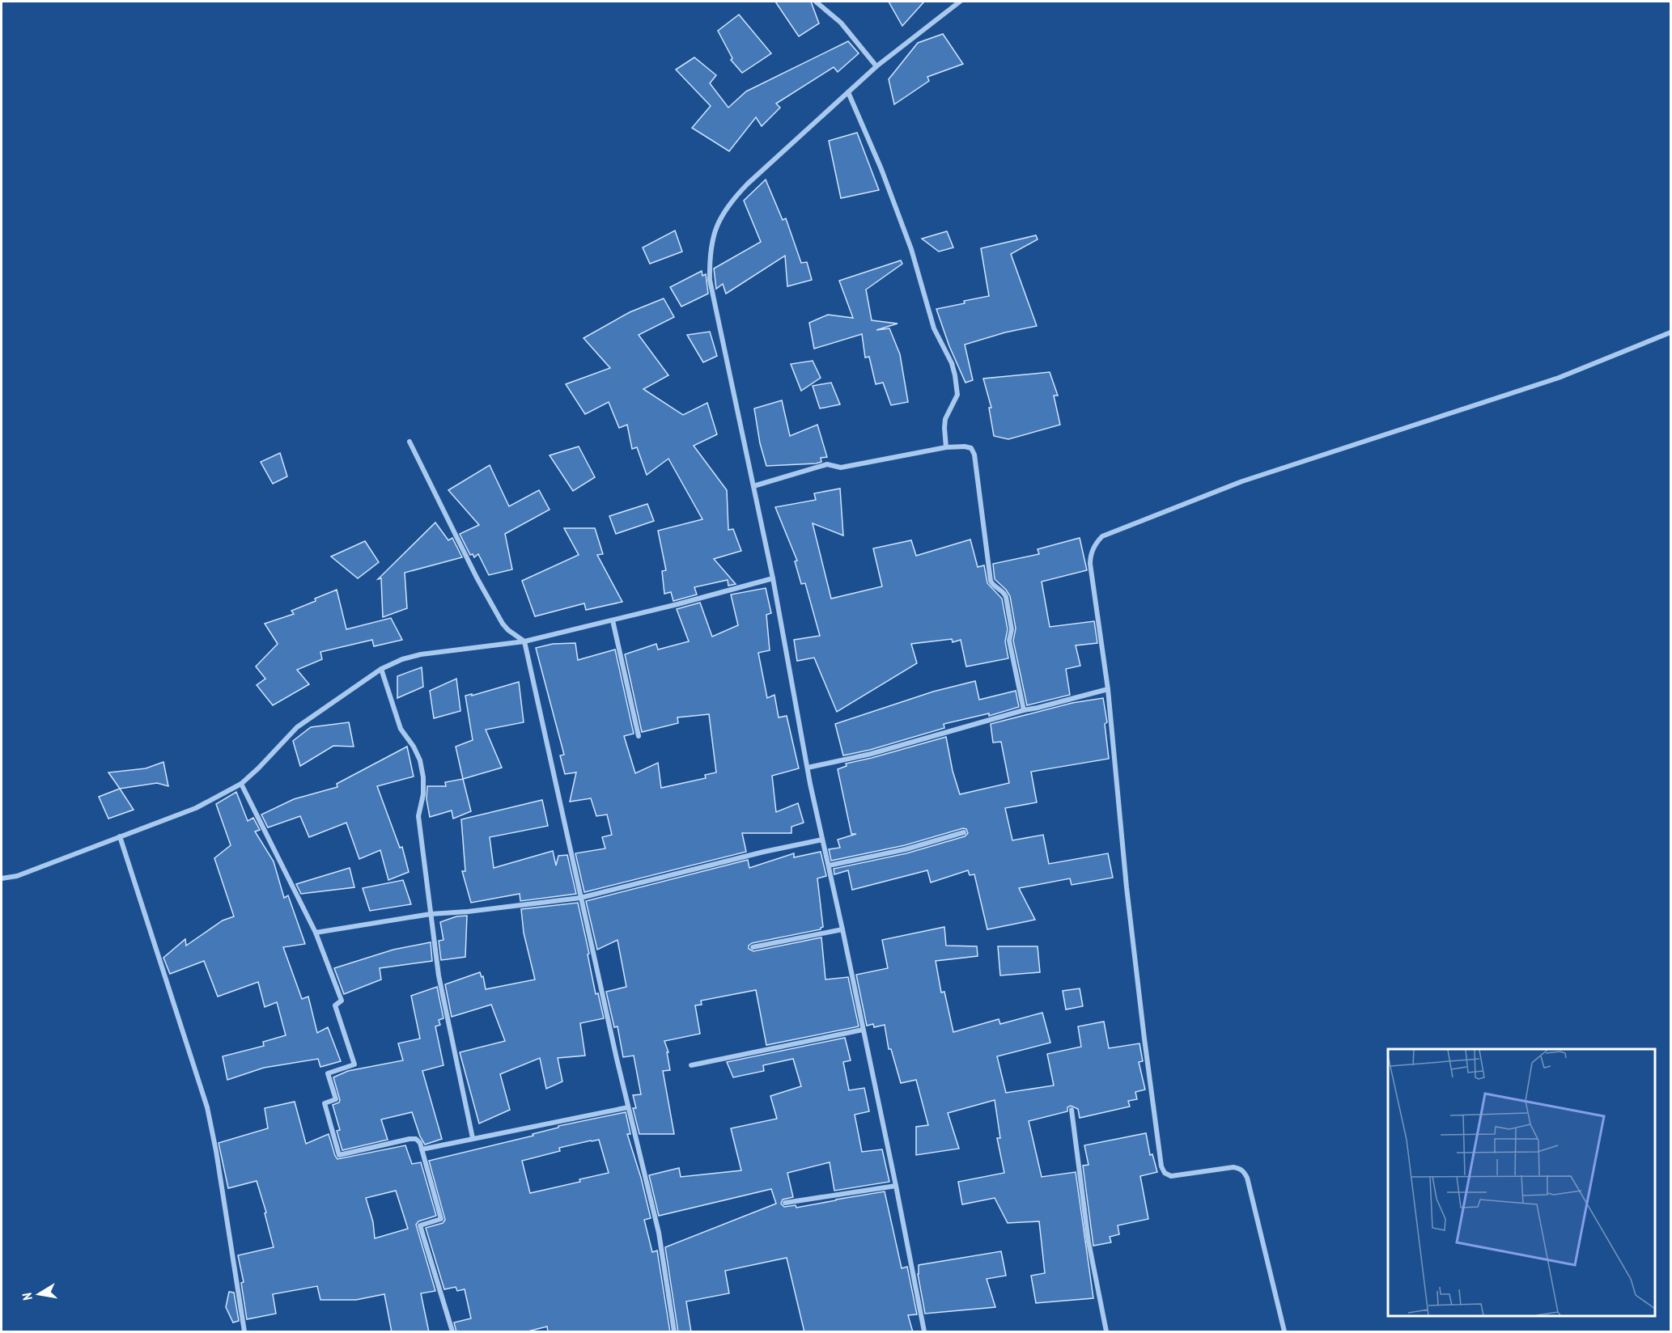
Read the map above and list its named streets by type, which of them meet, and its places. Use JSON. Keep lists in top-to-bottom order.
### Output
{
  "north": "left"
}
